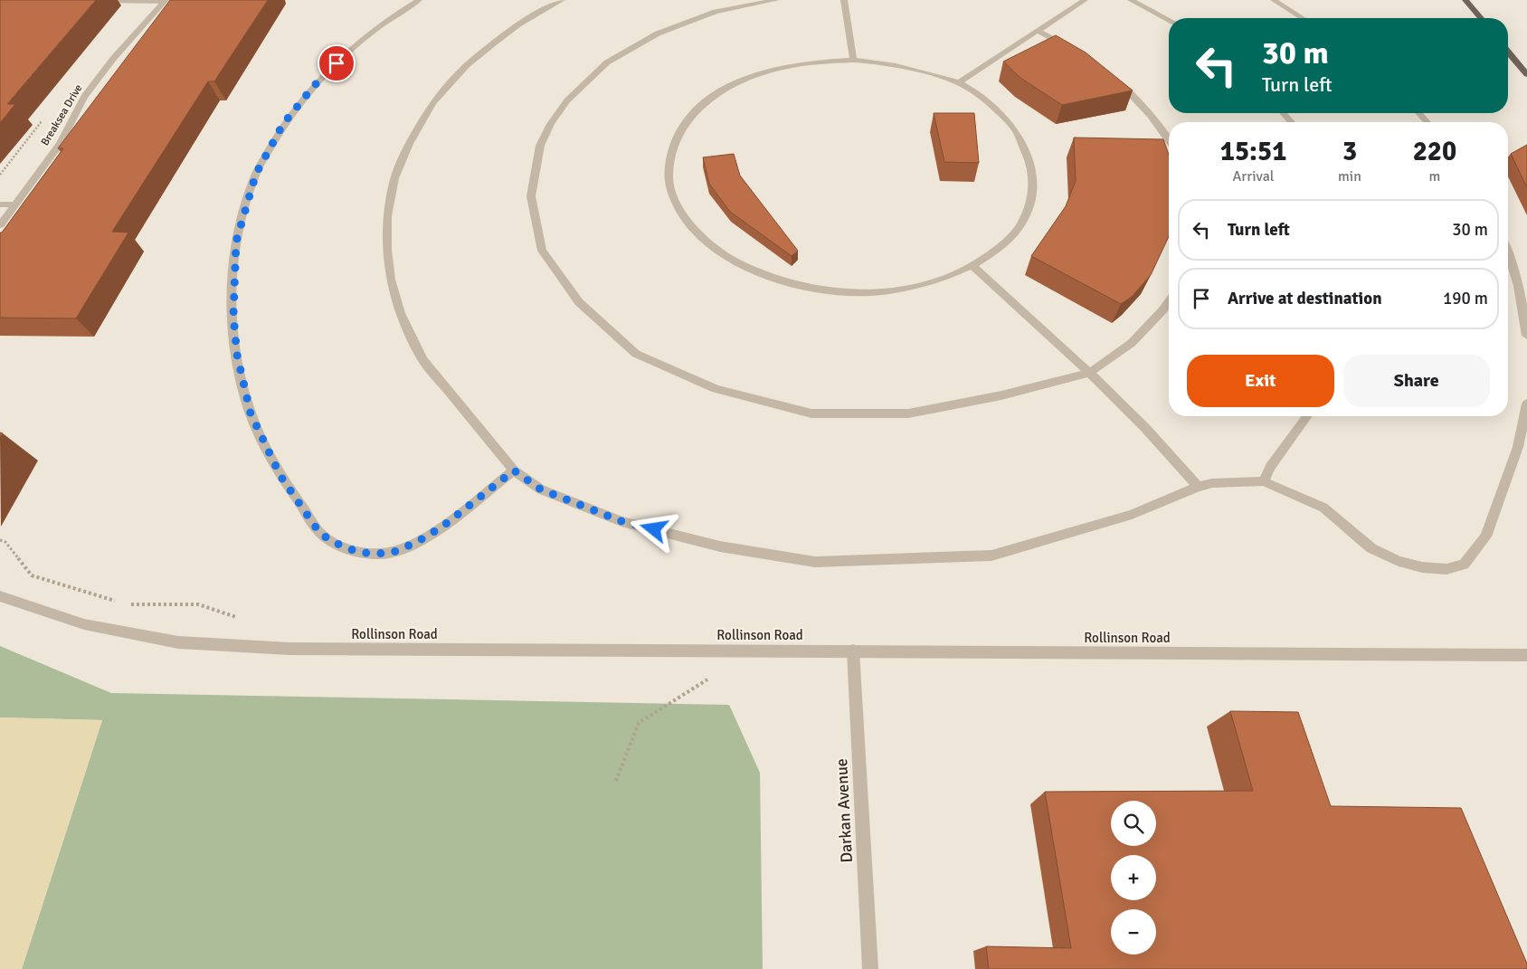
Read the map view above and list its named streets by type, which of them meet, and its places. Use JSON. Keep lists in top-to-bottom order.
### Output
{
  "streets": {
    "street": ["Breaksea Drive", "Rollinson Road", "Darkan Avenue"]
  },
  "crossings": [
    ["Rollinson Road", "Darkan Avenue"]
  ],
  "page": {
    "turn": ["30 m", "Turn left"],
    "eta": [
      "15:51",
      "Arrival",
      "3",
      "min",
      "220",
      "m"
    ],
    "list": [
      {
        "name": "Turn left",
        "value": "30 m"
      },
      {
        "name": "Arrive at destination",
        "value": "190 m"
      }
    ],
    "buttons": ["Exit", "Share"],
    "map_buttons": ["+", "−"]
  }
}
